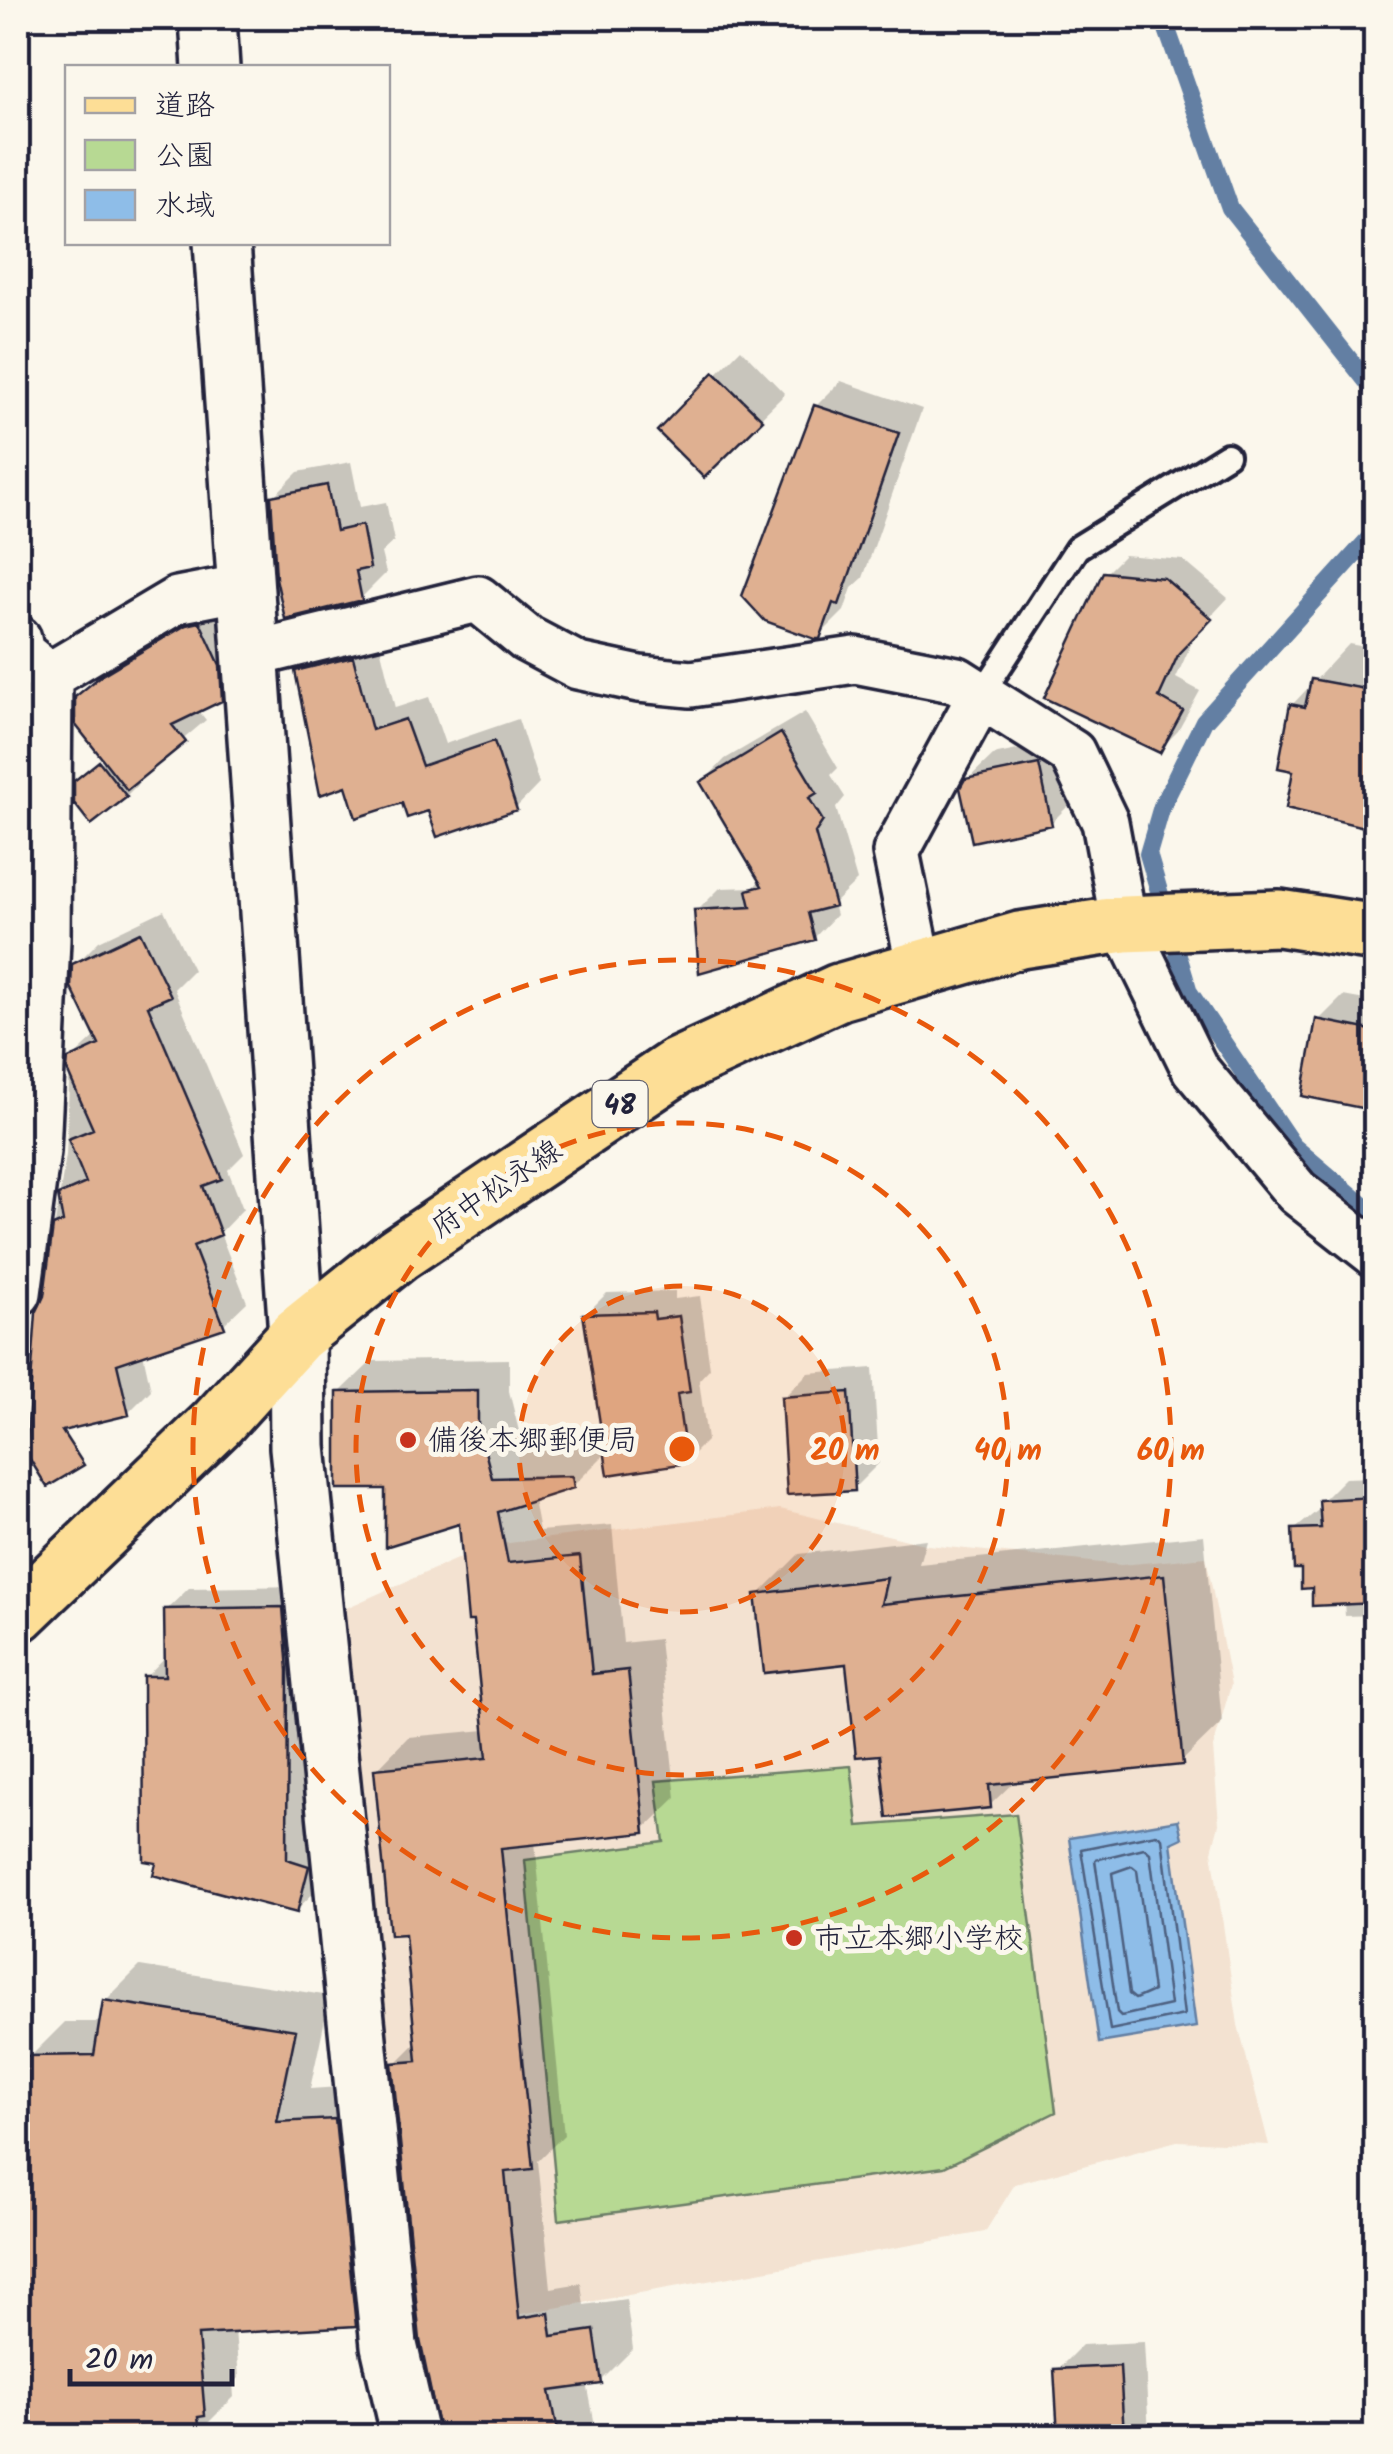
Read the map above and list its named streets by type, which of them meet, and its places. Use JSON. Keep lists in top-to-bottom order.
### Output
{
  "streets": {
    "main road": ["48", "府中松永線"]
  },
  "places": ["備後本郷郵便局", "市立本郷小学校"],
  "legend": ["道路", "公園", "水域"],
  "scale_bar": "20 m",
  "rings": ["20 m", "40 m", "60 m"]
}
